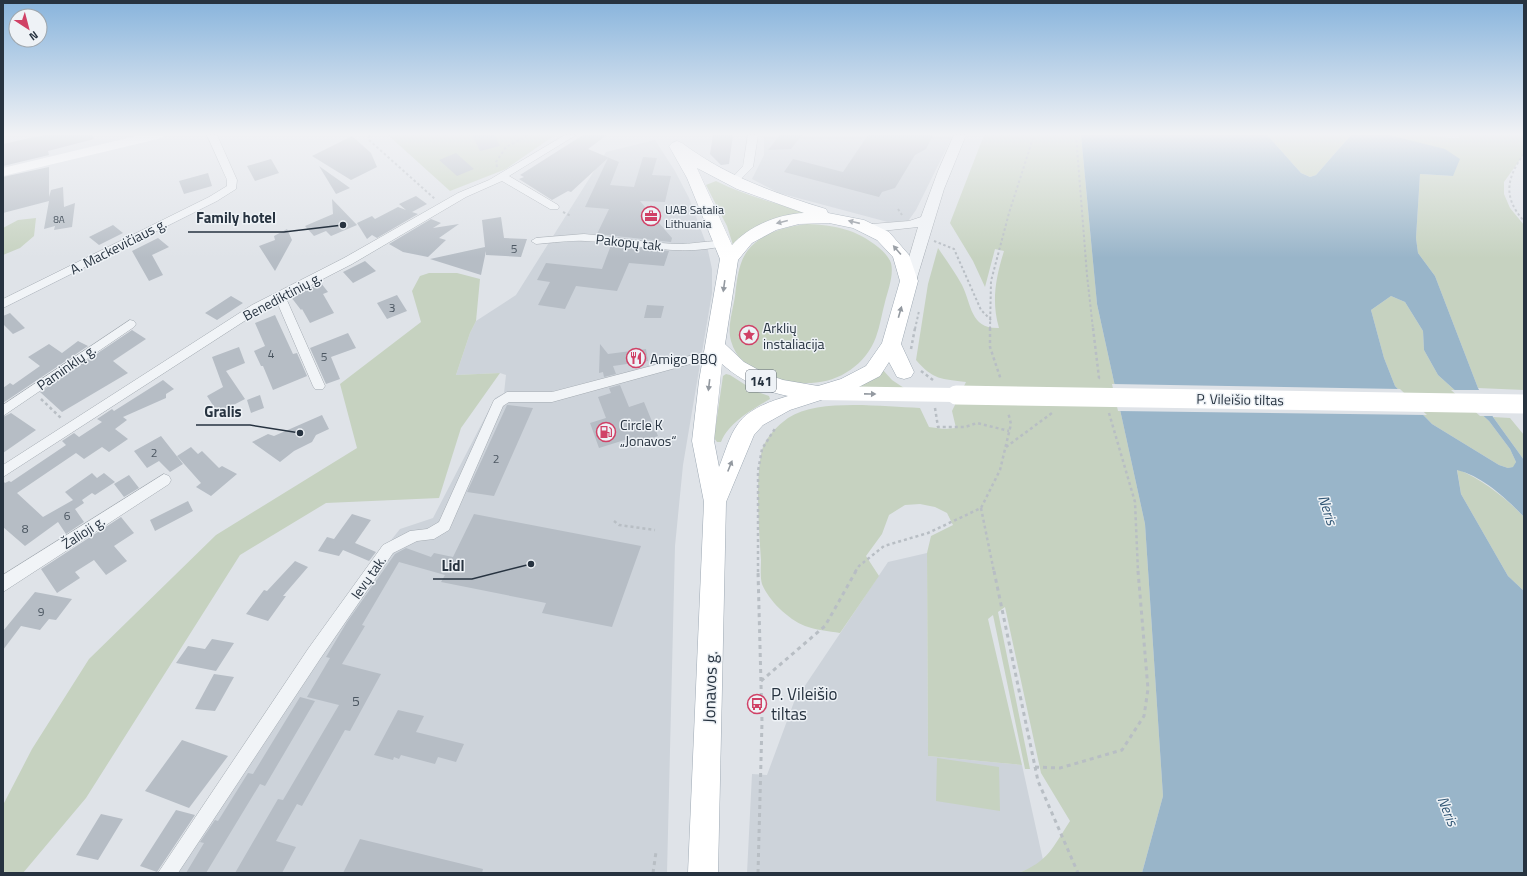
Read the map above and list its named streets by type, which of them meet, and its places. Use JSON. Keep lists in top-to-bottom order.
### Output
{
  "streets": {
    "main road": ["141", "P. Vileišio tiltas", "Jonavos g."],
    "street": [
      "Pakopų tak.",
      "A. Mackevičiaus g.",
      "Benediktinių g.",
      "Paminklų g.",
      "Žalioji g.",
      "Ievų tak."
    ]
  },
  "crossings": [
    ["Pakopų tak.", "Jonavos g."],
    ["141", "P. Vileišio tiltas"],
    ["141", "Ievų tak."],
    ["141", "Jonavos g."],
    ["Ievų tak.", "Jonavos g."]
  ],
  "water": ["Neris"],
  "places": {
    "office": ["UAB Satalia Lithuania"],
    "other": ["Family hotel", "Gralis", "Lidl"],
    "place": ["Arklių instaliacija"],
    "restaurant": ["Amigo BBQ"],
    "fuel station": ["Circle K „Jonavos“"],
    "bus stop": ["P. Vileišio tiltas"]
  },
  "house_numbers": [
    "8A",
    "5",
    "3",
    "4",
    "5",
    "2",
    "2",
    "6",
    "8",
    "9",
    "5"
  ],
  "north": "bottom right"
}
